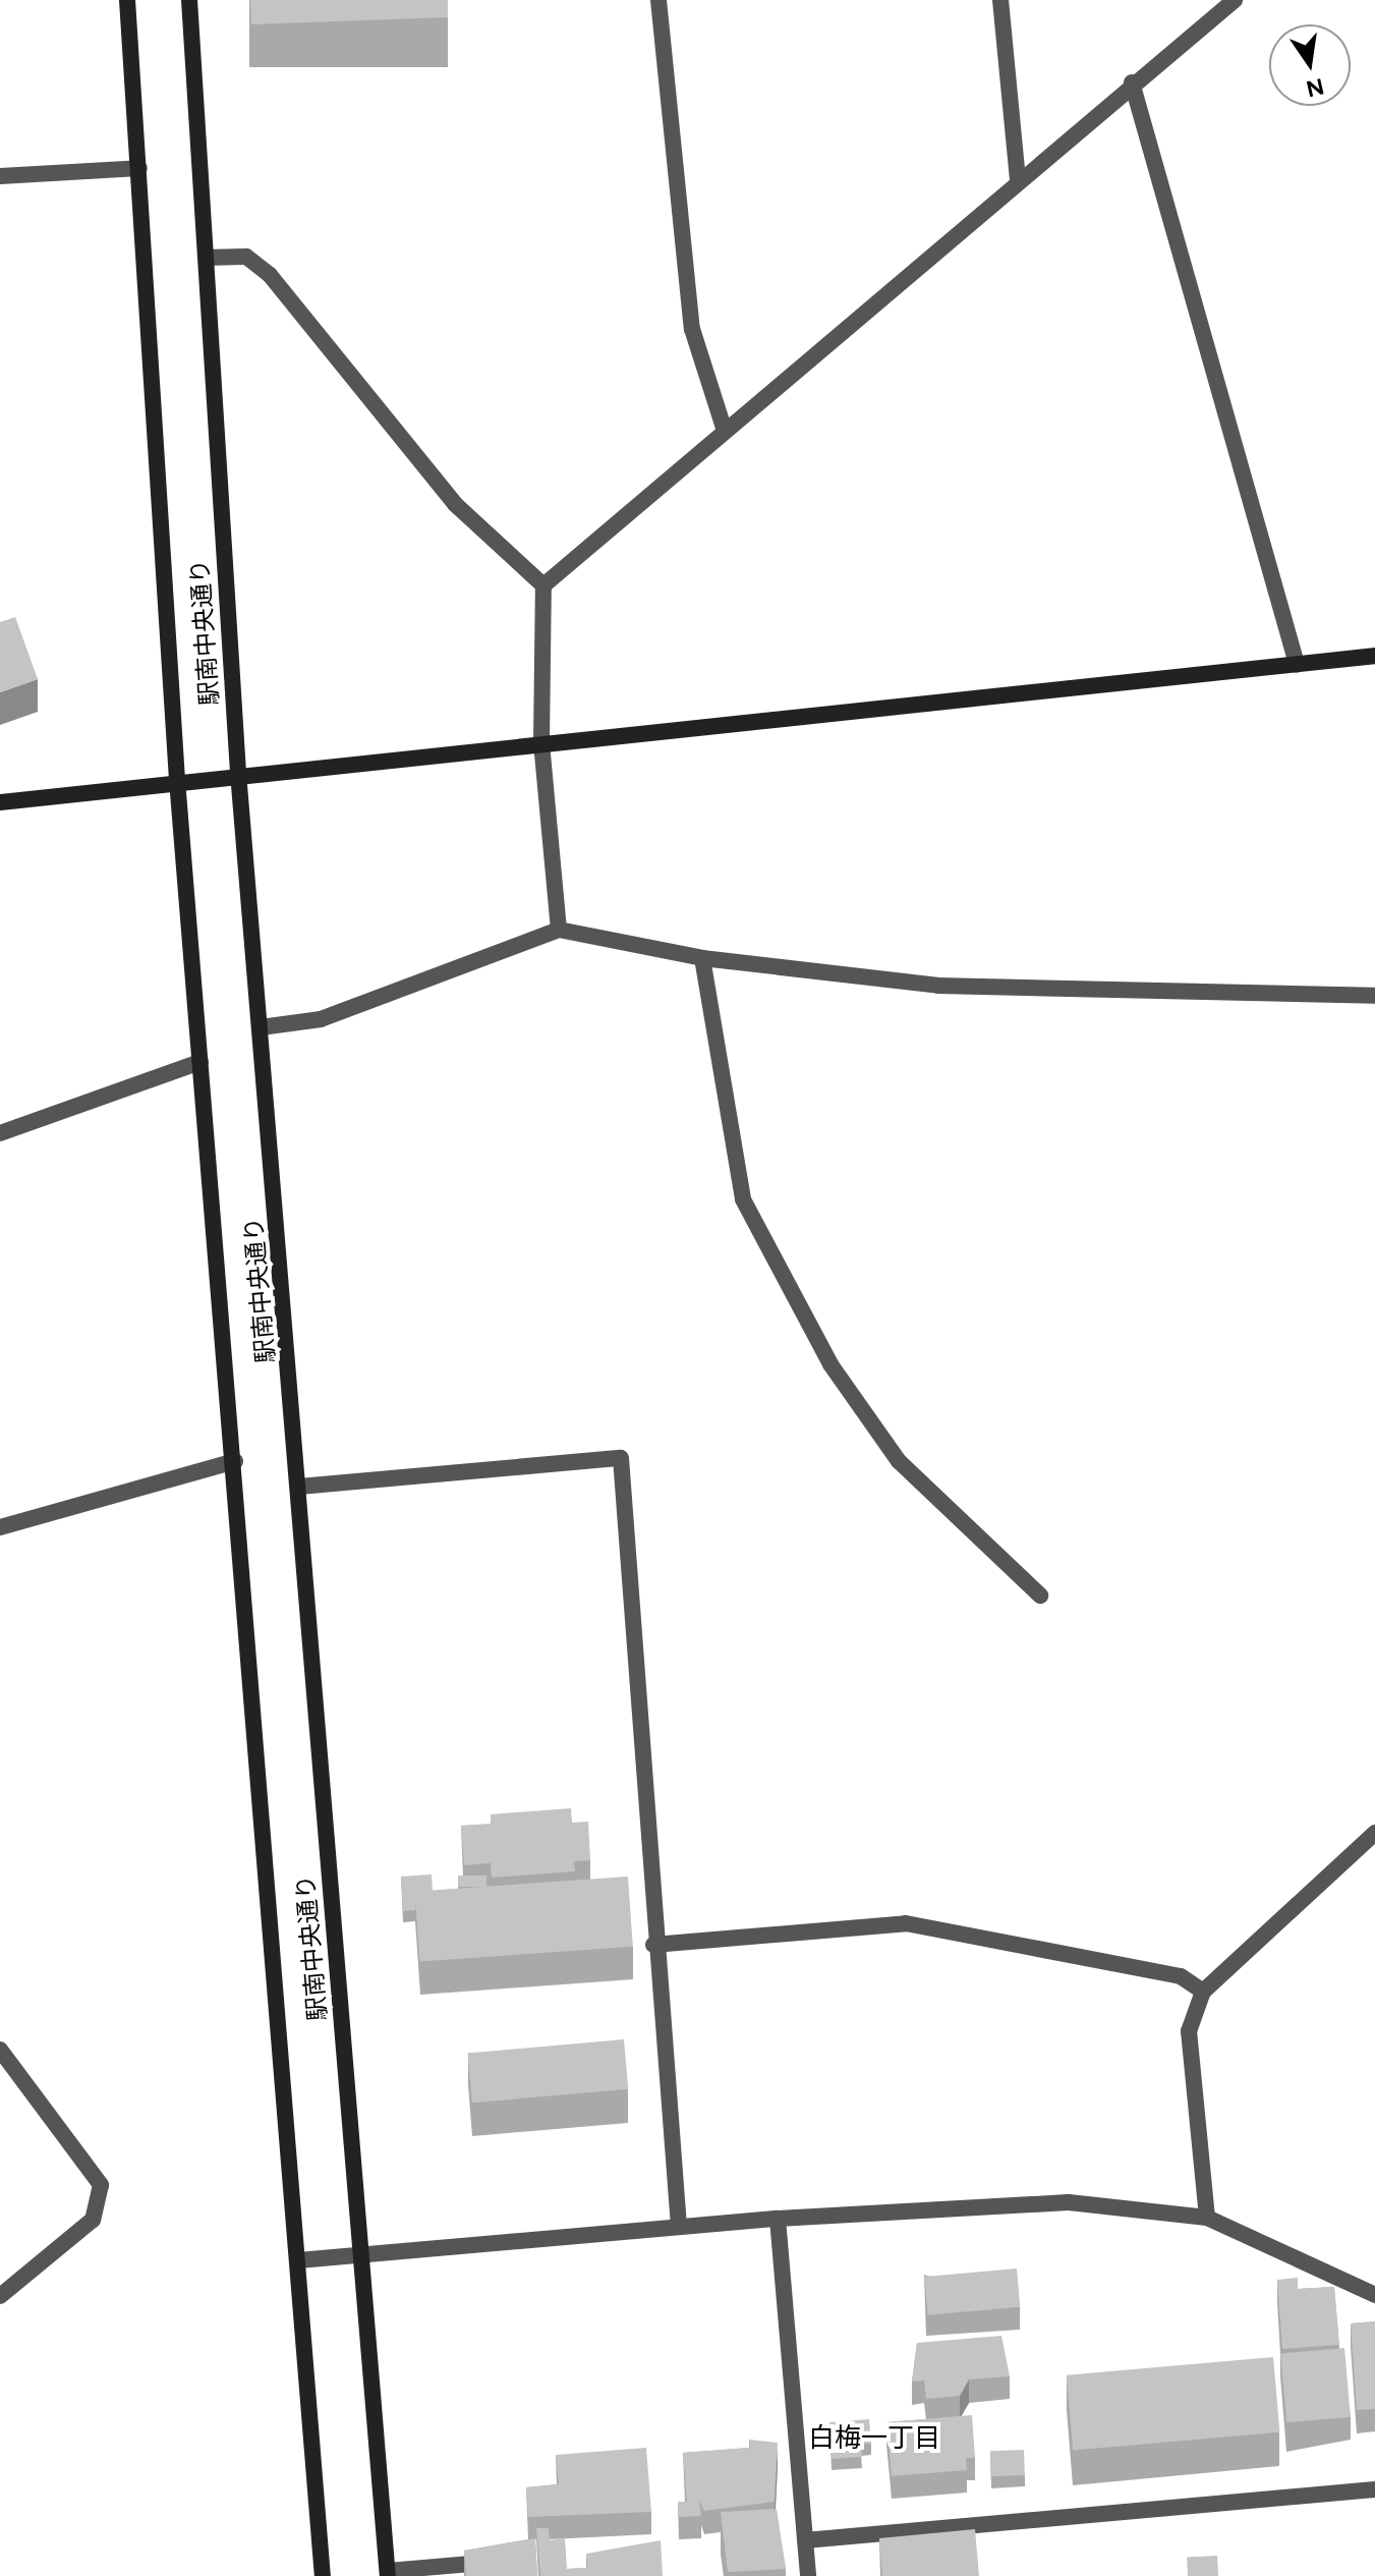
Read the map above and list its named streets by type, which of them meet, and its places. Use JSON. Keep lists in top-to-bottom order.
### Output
{
  "streets": {
    "street": ["駅南中央通り"]
  },
  "districts": ["白梅一丁目"],
  "north": "bottom"
}
